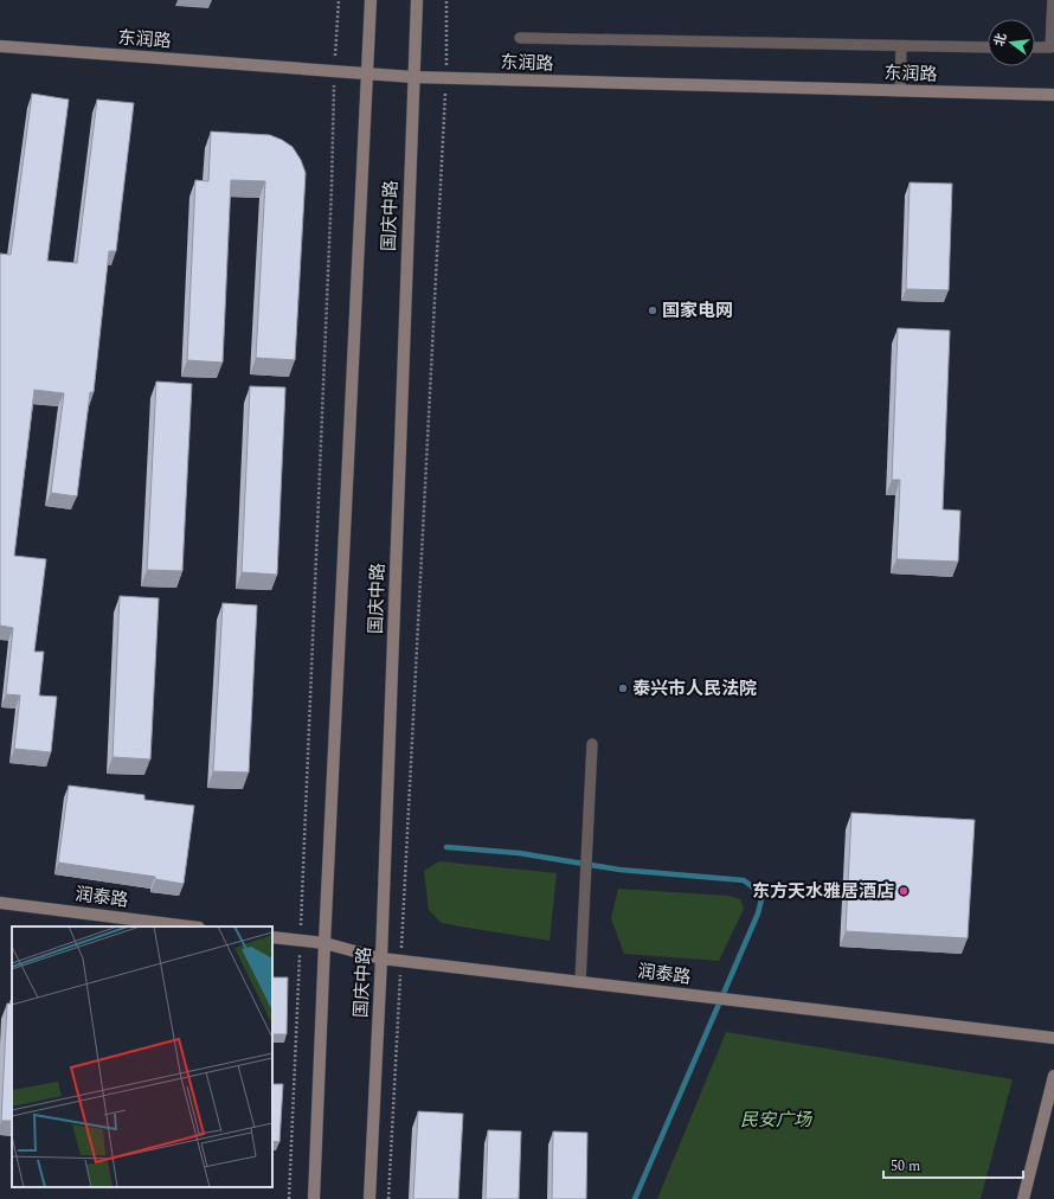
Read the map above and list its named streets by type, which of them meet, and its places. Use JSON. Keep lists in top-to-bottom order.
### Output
{
  "streets": {
    "main road": ["东润路", "国庆中路", "润泰路"]
  },
  "crossings": [
    ["东润路", "国庆中路"],
    ["国庆中路", "润泰路"]
  ],
  "parks": ["民安广场"],
  "places": ["国家电网", "泰兴市人民法院", "东方天水雅居酒店"],
  "scale_bar": "50 m",
  "north": "left"
}
